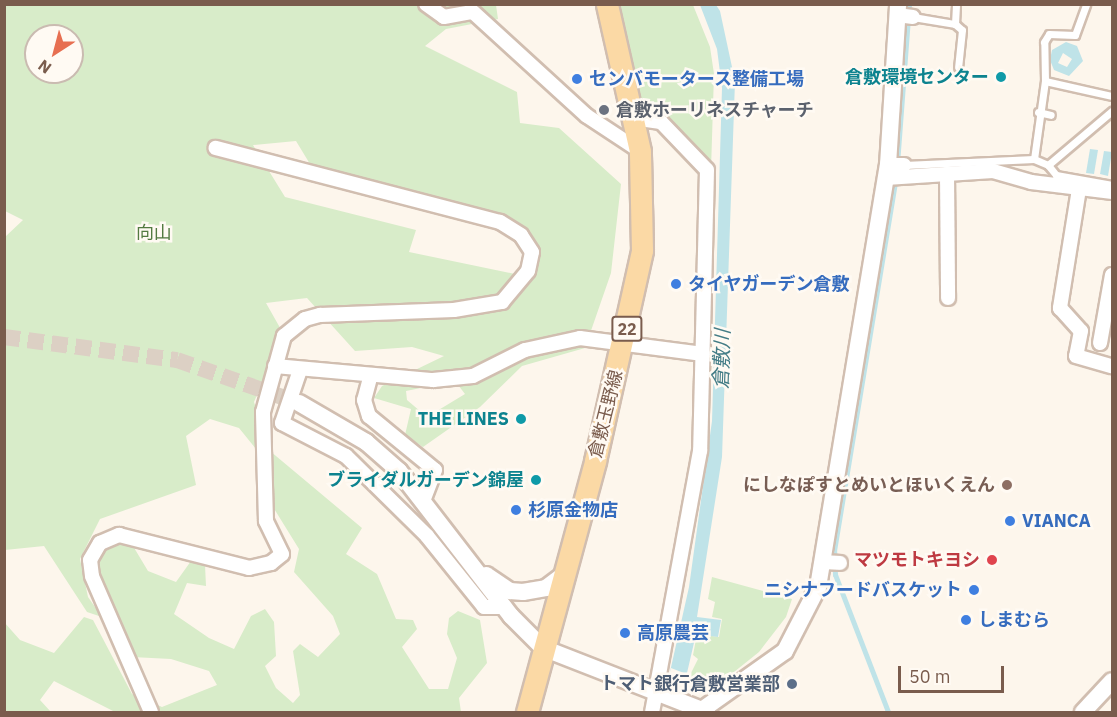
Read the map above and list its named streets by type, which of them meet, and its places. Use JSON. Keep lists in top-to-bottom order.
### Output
{
  "streets": {
    "main road": ["22", "倉敷玉野線"]
  },
  "water": ["倉敷川"],
  "parks": ["向山"],
  "places": [
    "倉敷環境センター",
    "センバモータース整備工場",
    "倉敷ホーリネスチャーチ",
    "タイヤガーデン倉敷",
    "THE LINES",
    "ブライダルガーデン錦屋",
    "にしなぽすとめいとほいくえん",
    "杉原金物店",
    "VIANCA",
    "マツモトキヨシ",
    "ニシナフードバスケット",
    "しまむら",
    "高原農芸",
    "トマト銀行倉敷営業部"
  ],
  "scale_bar": "50 m",
  "north": "bottom left"
}
